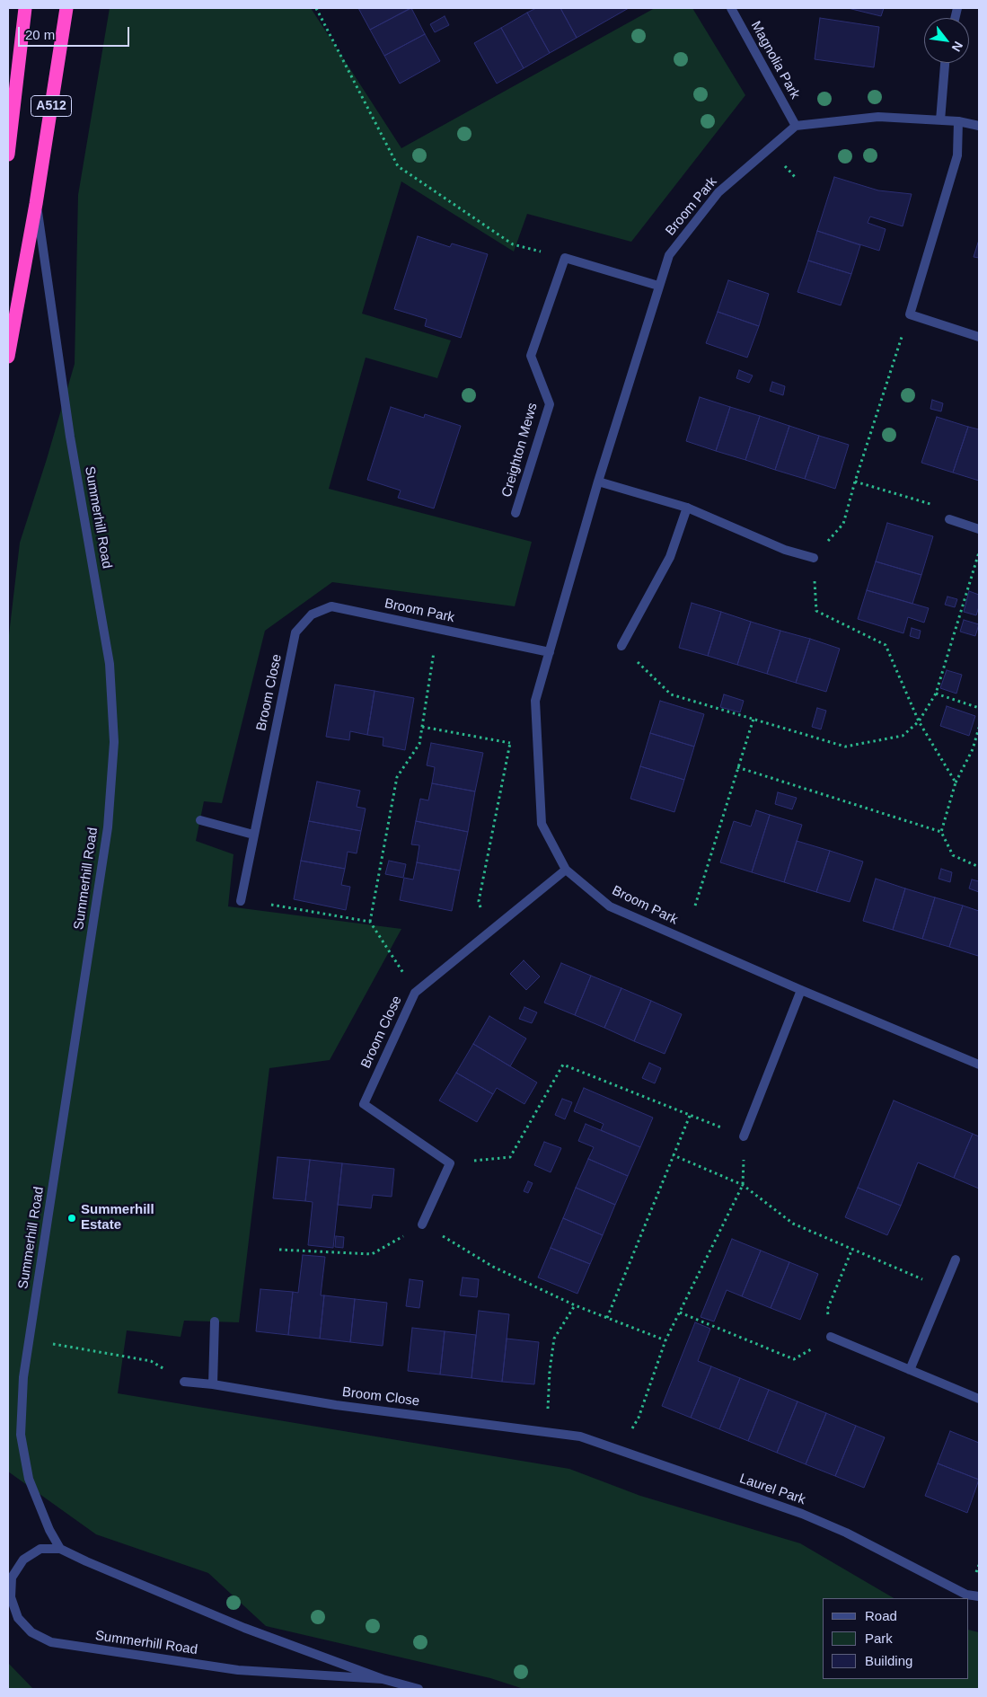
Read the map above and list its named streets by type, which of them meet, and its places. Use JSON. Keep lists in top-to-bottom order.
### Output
{
  "streets": {
    "highway": ["A512"],
    "street": [
      "Magnolia Park",
      "Broom Park",
      "Creighton Mews",
      "Summerhill Road",
      "Broom Close",
      "Laurel Park"
    ]
  },
  "crossings": [
    ["Magnolia Park", "Broom Park"],
    ["A512", "Summerhill Road"],
    ["Broom Park", "Broom Close"],
    ["Broom Close", "Laurel Park"]
  ],
  "places": ["Summerhill Estate"],
  "legend": ["Road", "Park", "Building"],
  "scale_bar": "20 m",
  "north": "bottom right"
}
